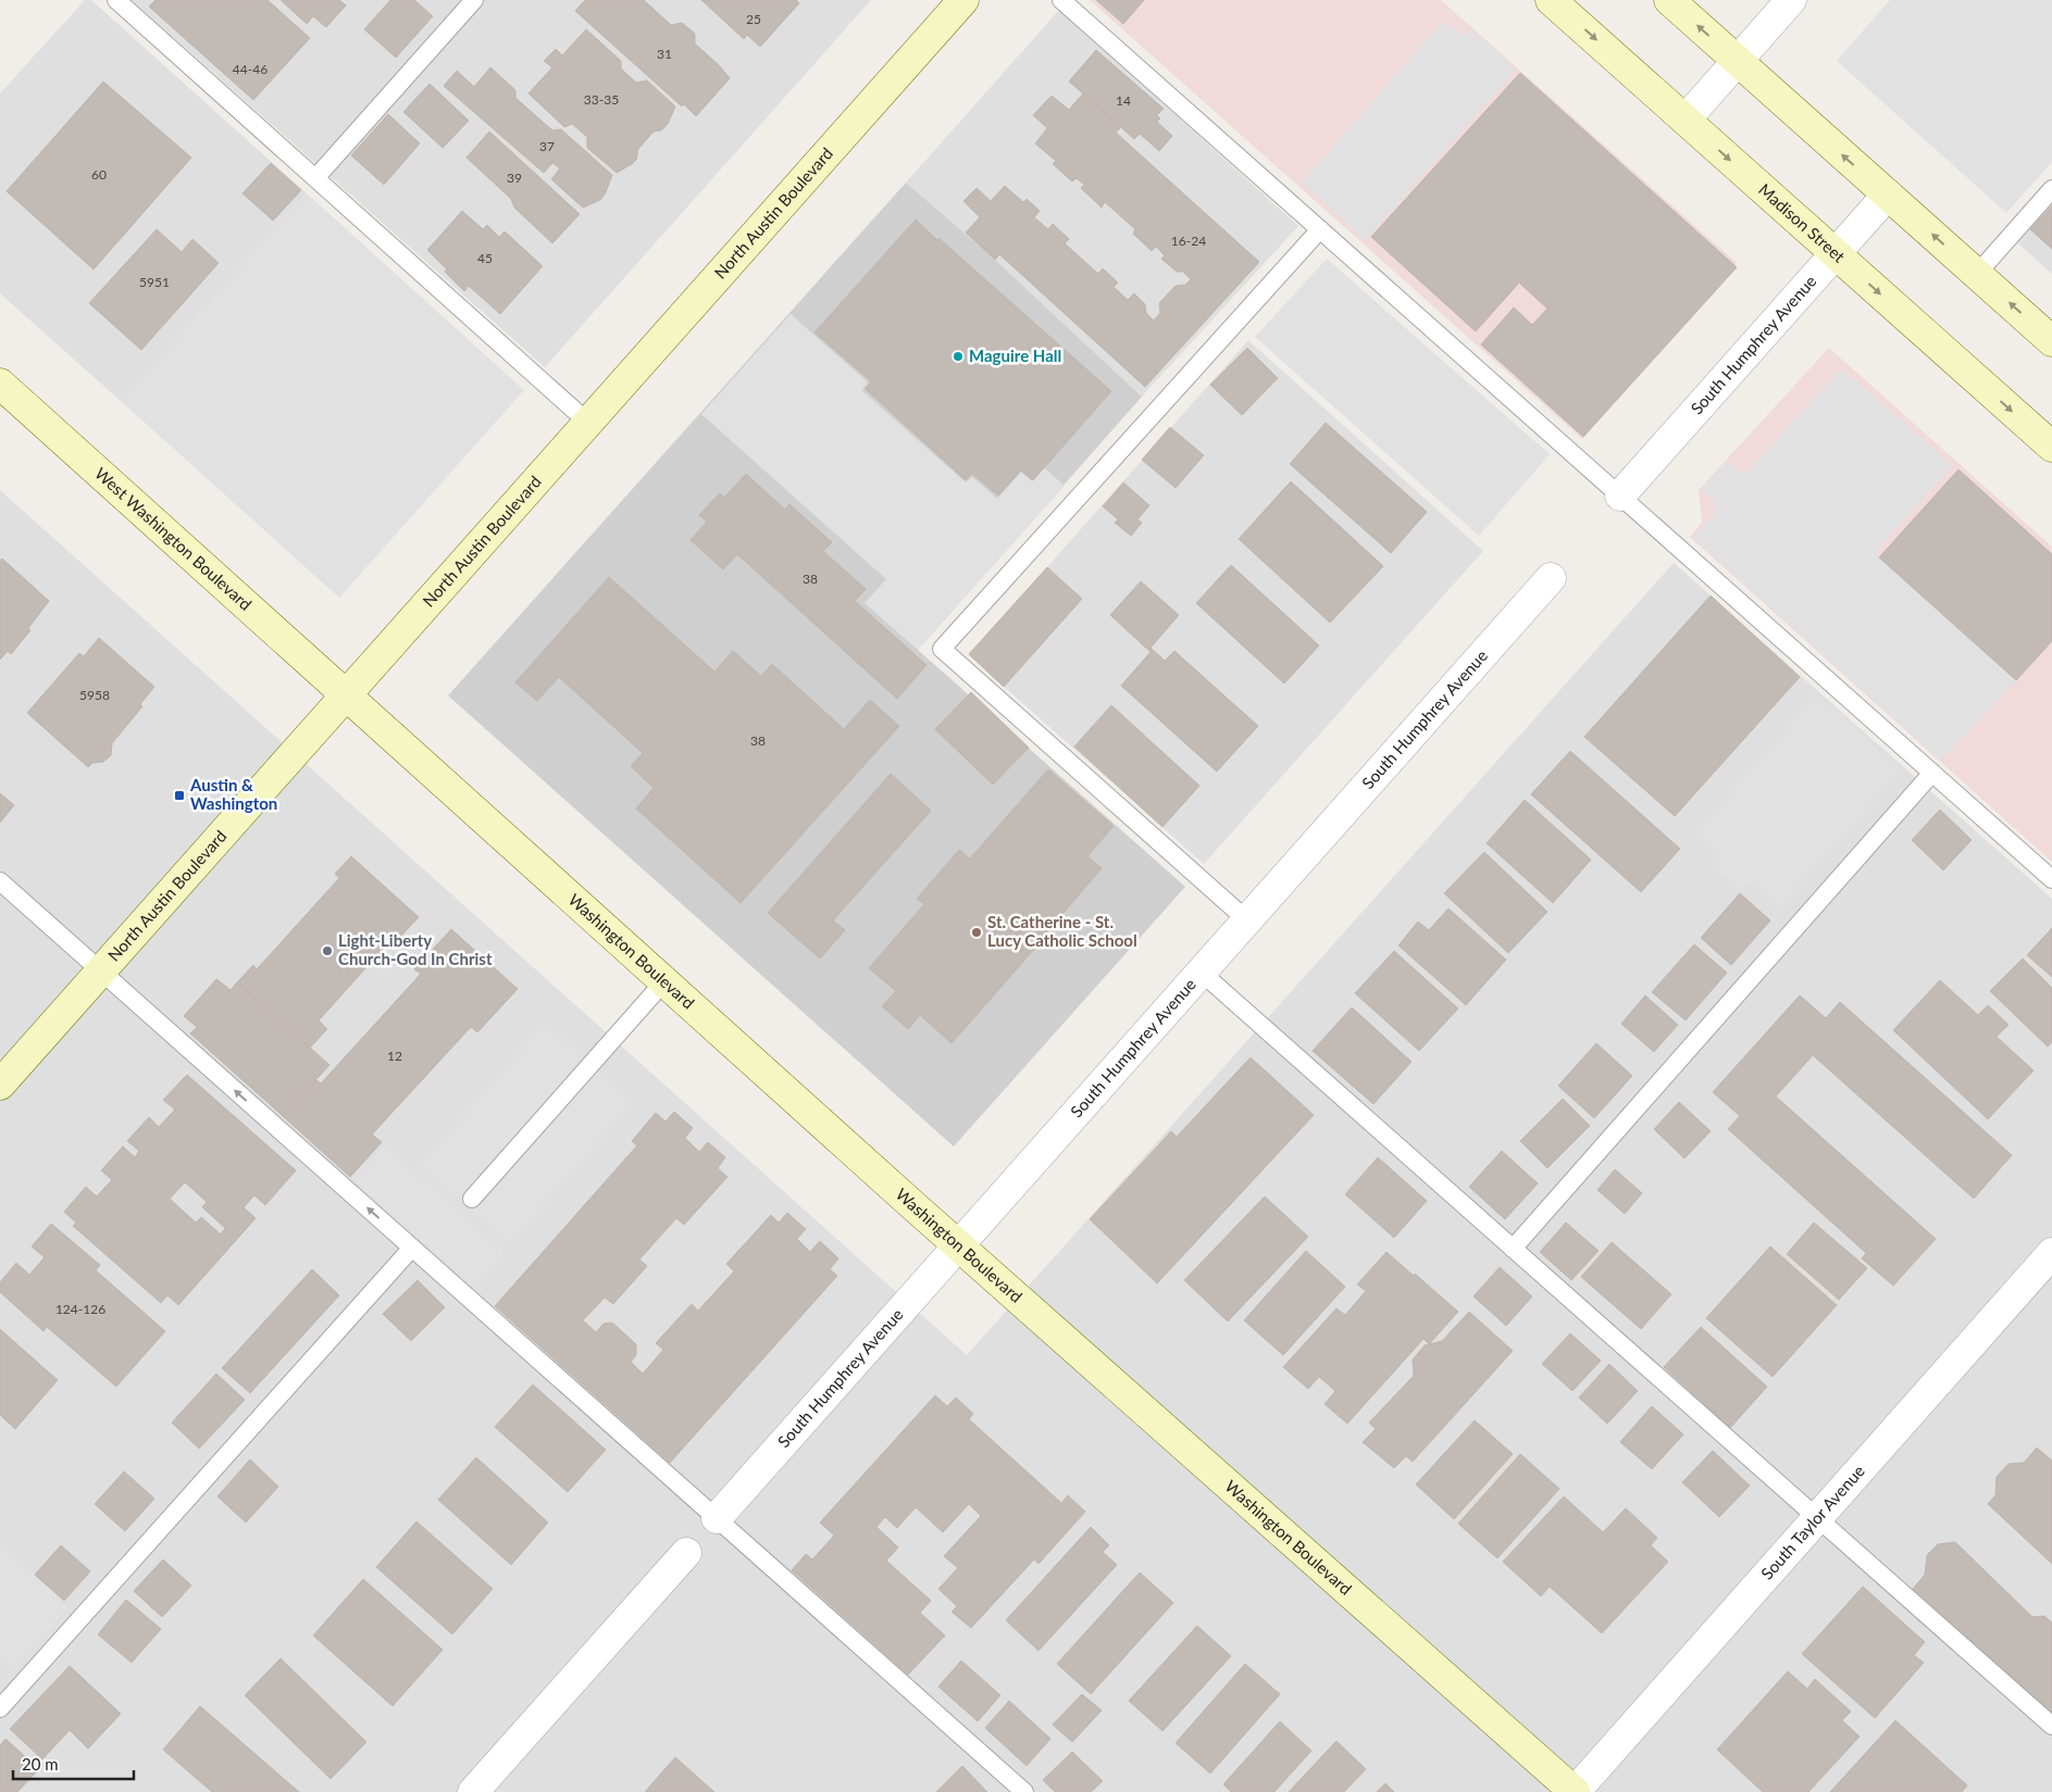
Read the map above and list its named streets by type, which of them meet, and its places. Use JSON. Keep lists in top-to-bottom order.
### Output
{
  "streets": {
    "street": [
      "North Austin Boulevard",
      "Madison Street",
      "South Humphrey Avenue",
      "West Washington Boulevard",
      "Washington Boulevard",
      "South Taylor Avenue"
    ]
  },
  "crossings": [
    ["North Austin Boulevard", "West Washington Boulevard"],
    ["North Austin Boulevard", "Washington Boulevard"],
    ["Madison Street", "South Humphrey Avenue"],
    ["South Humphrey Avenue", "Washington Boulevard"],
    ["West Washington Boulevard", "Washington Boulevard"],
    ["Washington Boulevard", "South Taylor Avenue"]
  ],
  "places": {
    "other": ["Maguire Hall", "St. Catherine - St. Lucy Catholic School", "Light-Liberty Church-God In Christ"],
    "transit": ["Austin & Washington"]
  },
  "house_numbers": [
    "25",
    "31",
    "44-46",
    "33-35",
    "14",
    "37",
    "60",
    "39",
    "16-24",
    "45",
    "5951",
    "38",
    "5958",
    "38",
    "12",
    "124-126"
  ],
  "scale_bar": "20 m"
}
